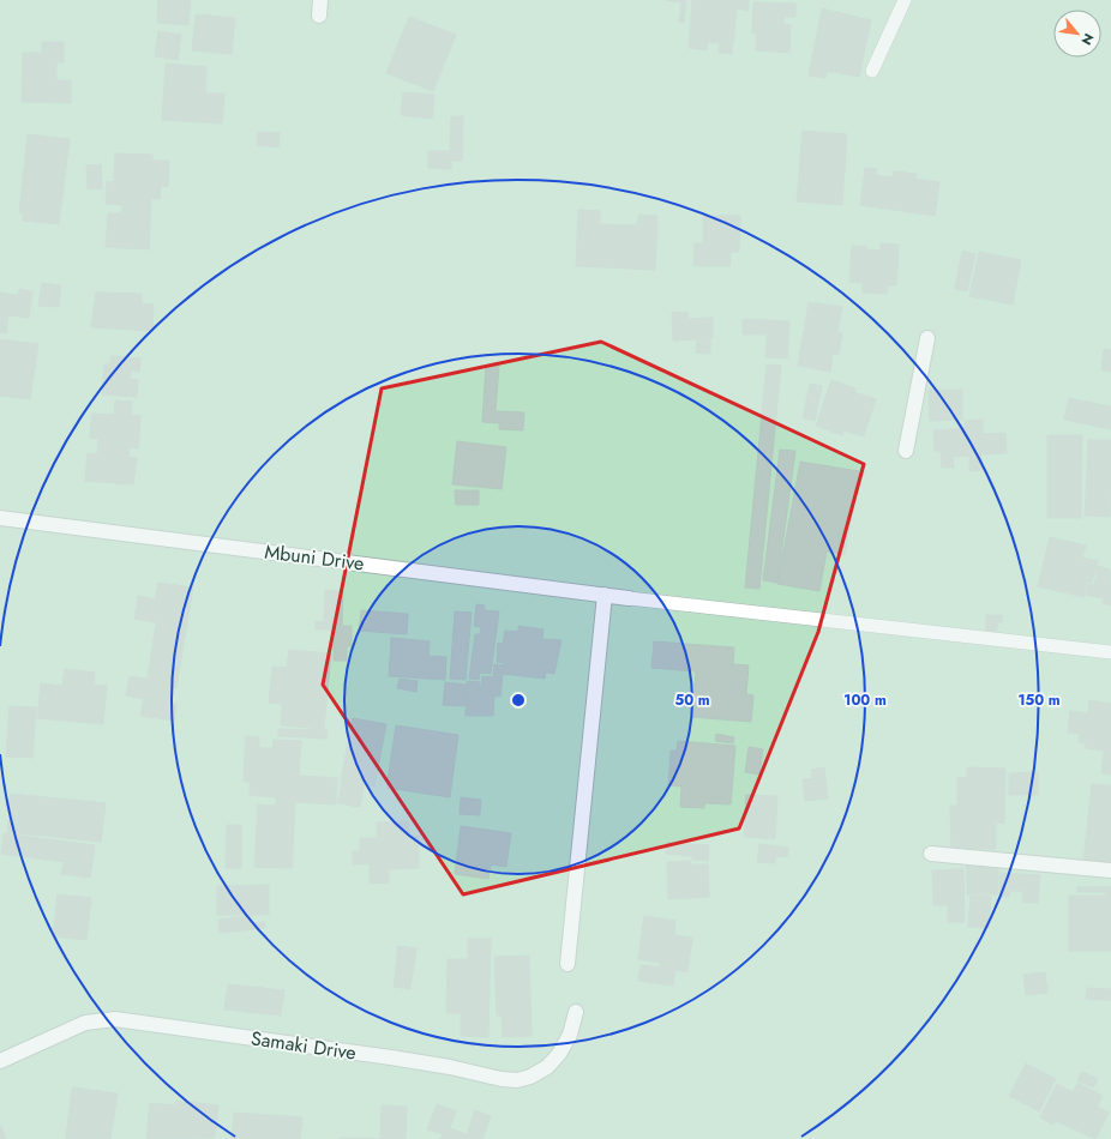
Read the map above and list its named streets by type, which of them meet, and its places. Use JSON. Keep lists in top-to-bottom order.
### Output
{
  "streets": {
    "street": ["Mbuni Drive", "Samaki Drive"]
  },
  "north": "bottom right",
  "rings": ["50 m", "100 m", "150 m"]
}
